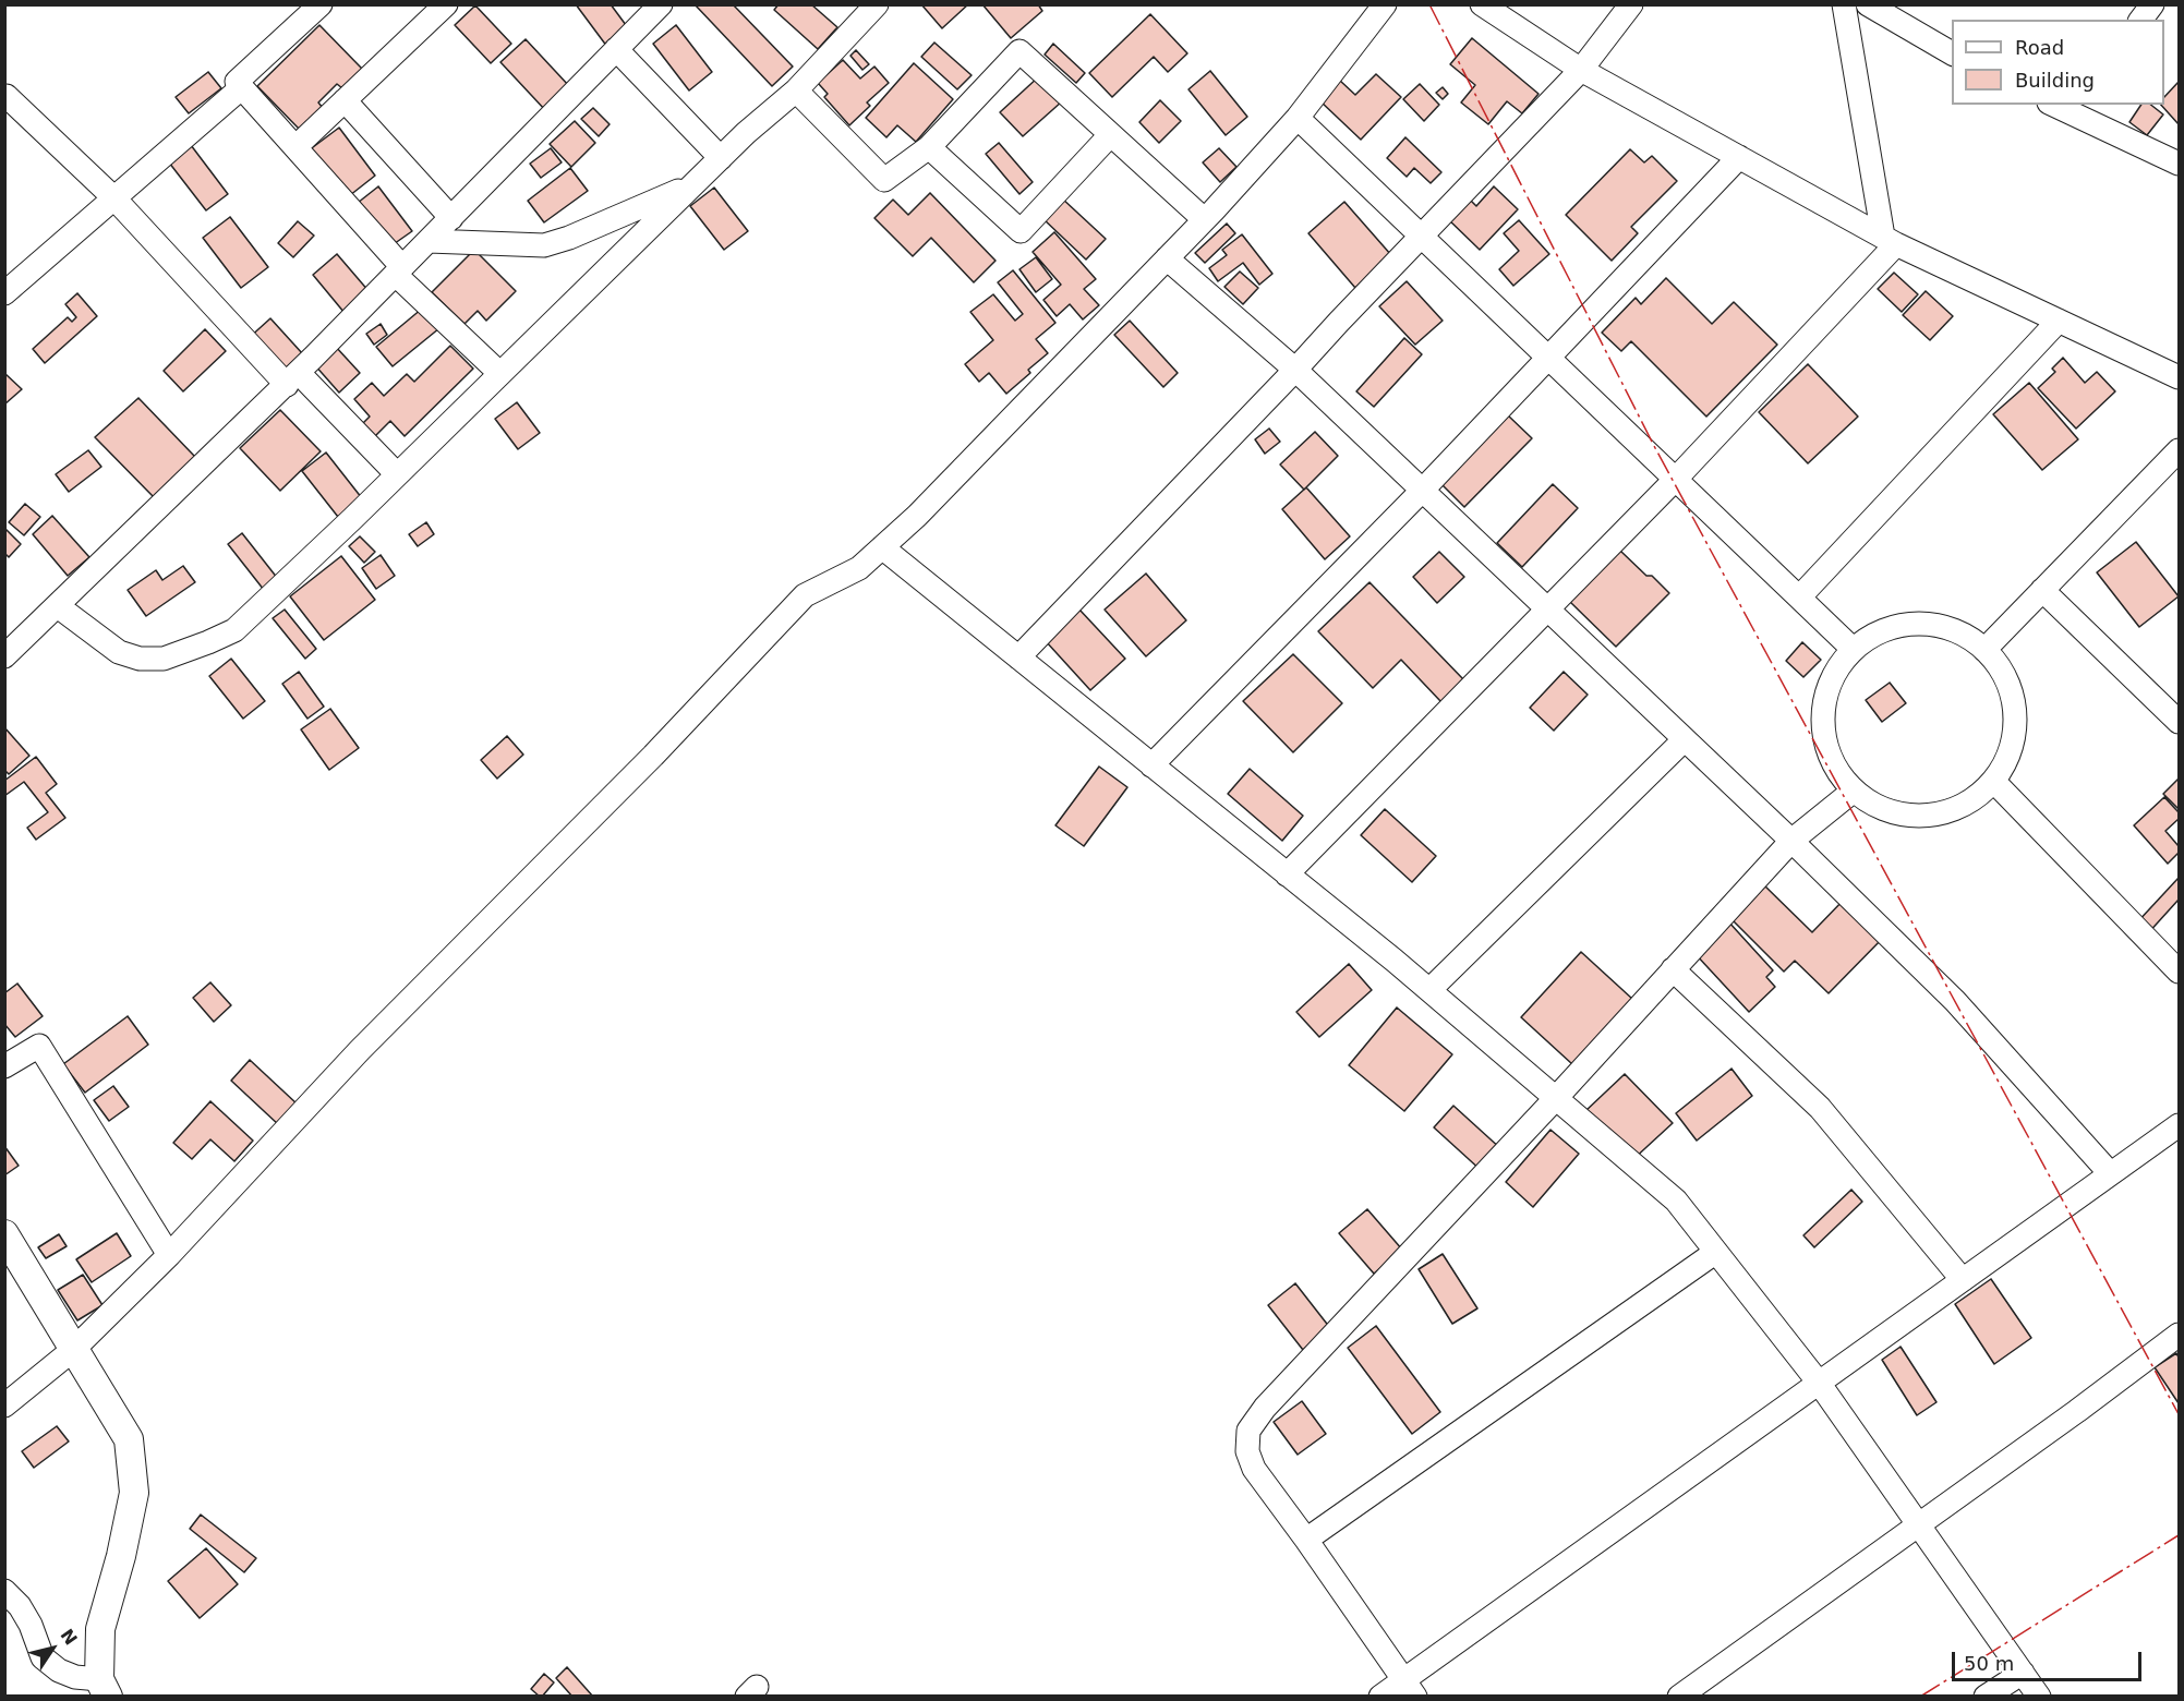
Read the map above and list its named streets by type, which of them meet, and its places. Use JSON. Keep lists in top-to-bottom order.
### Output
{
  "legend": ["Road", "Building"],
  "scale_bar": "50 m",
  "north": "top right"
}
